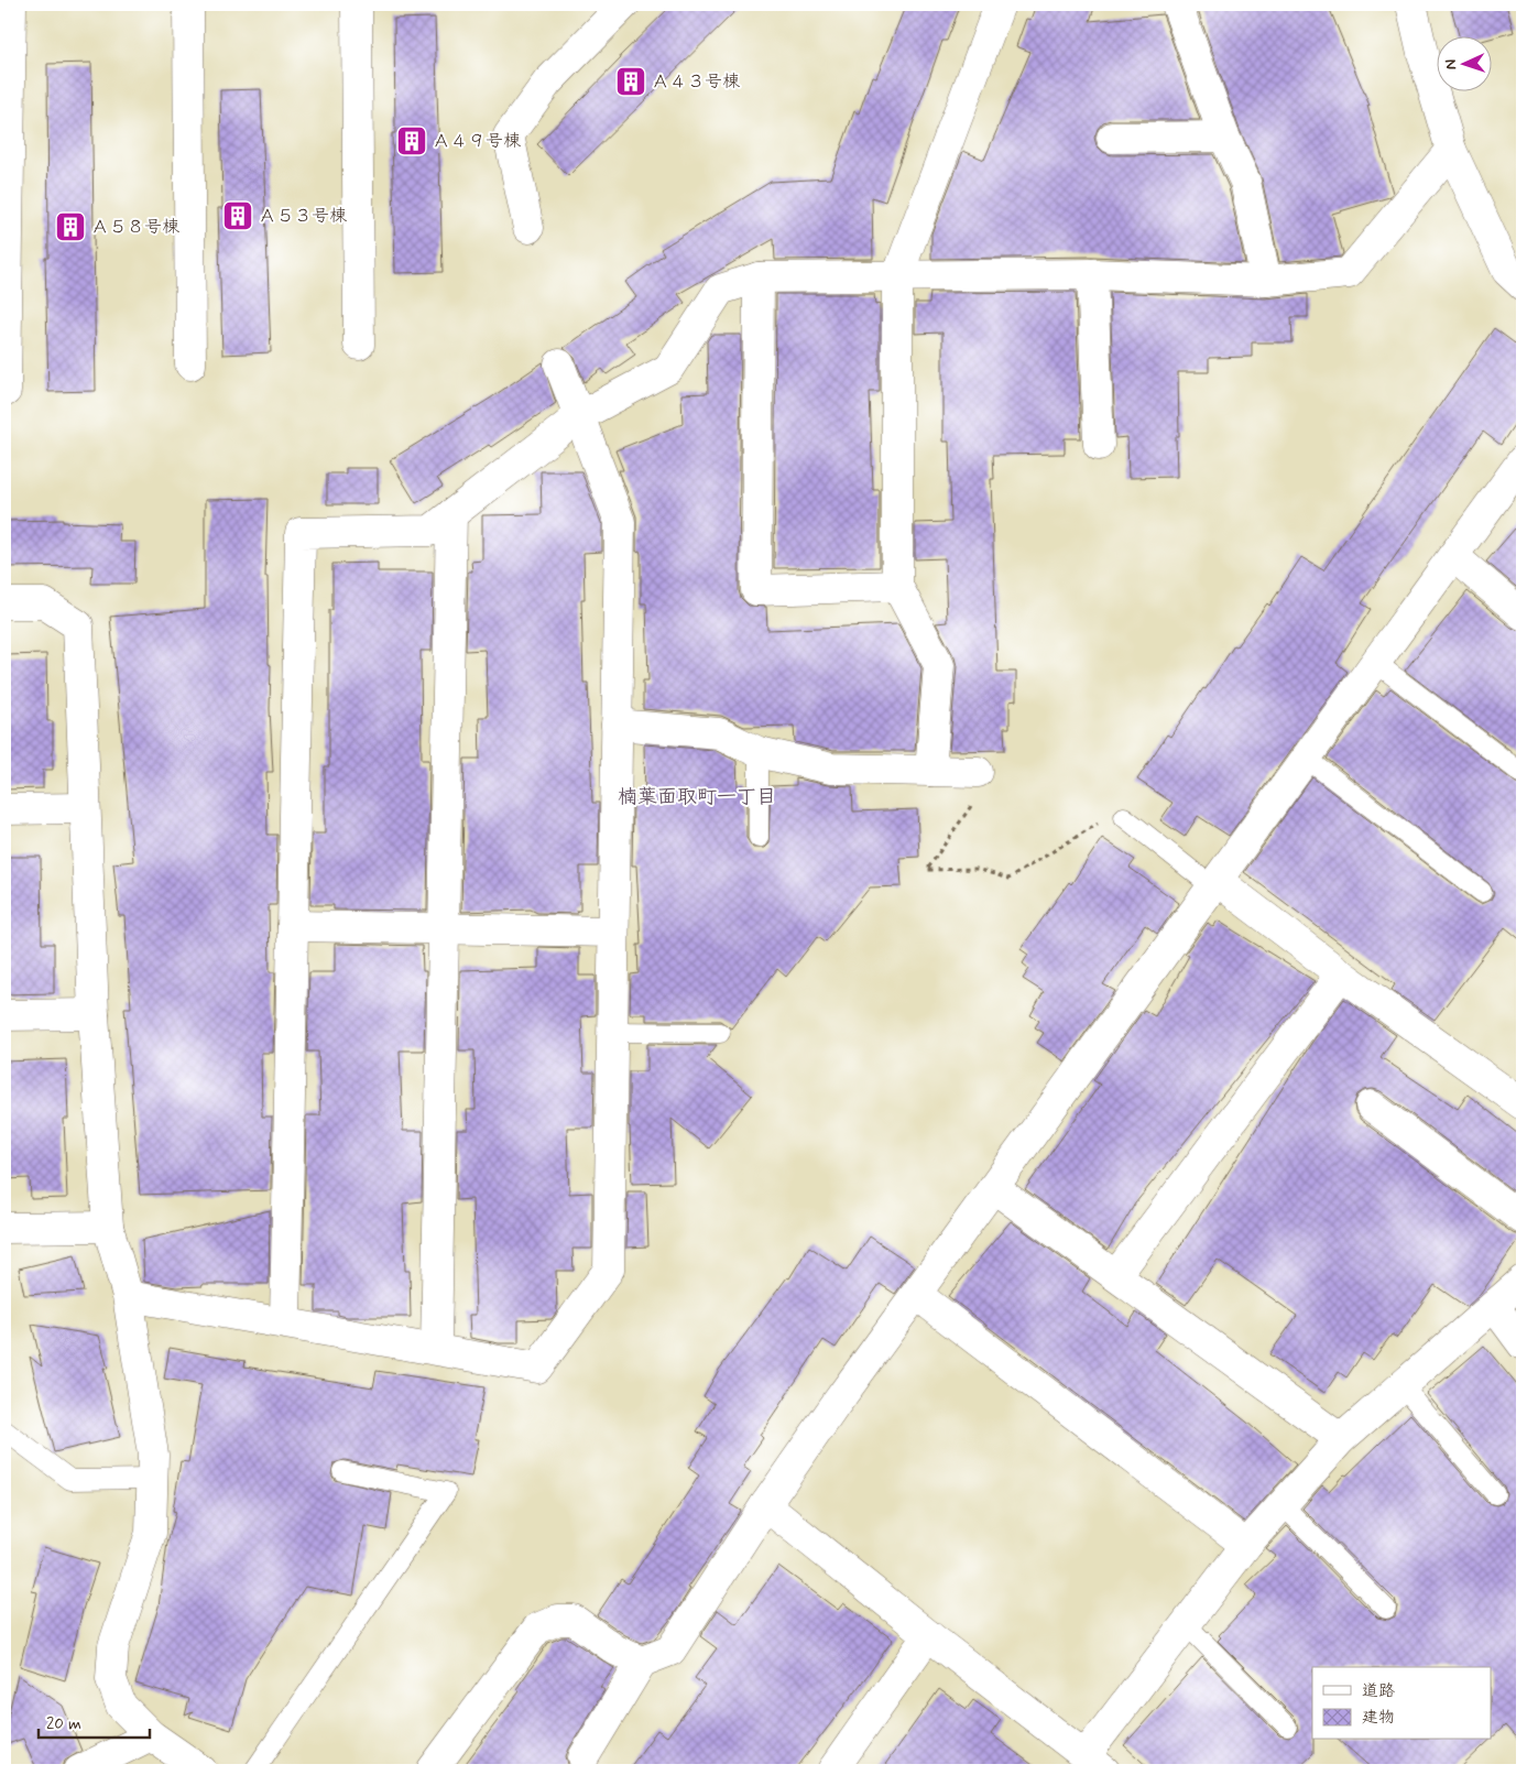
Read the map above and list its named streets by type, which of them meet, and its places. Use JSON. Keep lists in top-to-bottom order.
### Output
{
  "districts": ["楠葉面取町一丁目"],
  "places": {
    "building": [
      "Ａ４３号棟",
      "Ａ４９号棟",
      "Ａ５３号棟",
      "Ａ５８号棟"
    ]
  },
  "legend": ["道路", "建物"],
  "scale_bar": "20 m",
  "north": "left"
}
